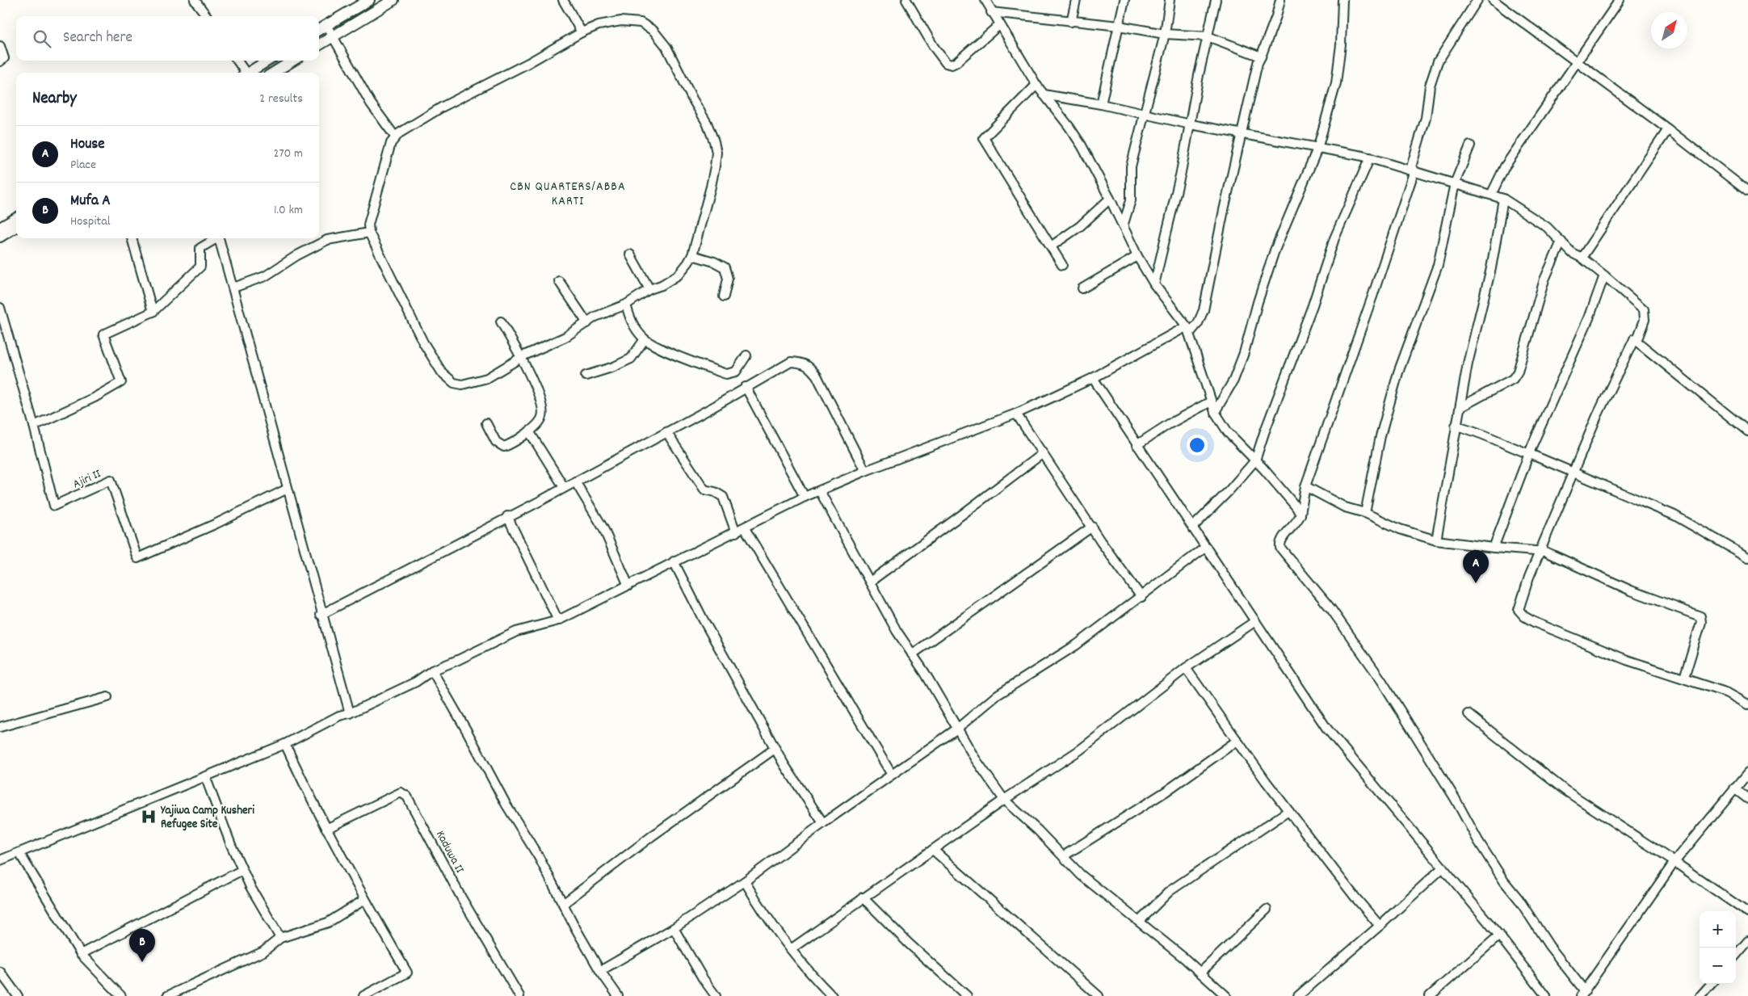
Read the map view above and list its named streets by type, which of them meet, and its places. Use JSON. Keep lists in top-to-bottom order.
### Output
{
  "streets": {
    "street": ["Ajiri II", "Kaduwa II"]
  },
  "districts": ["CBN QUARTERS/ABBA KARTI"],
  "places": {
    "hospital": ["Yajiwa Camp Kusheri Refugee Site"]
  },
  "north": "top right",
  "page": {
    "search": "Search here",
    "heading": ["Nearby", "2 results"],
    "list": [
      {
        "mark": "A",
        "name": "House",
        "note": "Place",
        "value": "270 m"
      },
      {
        "mark": "B",
        "name": "Mufa A",
        "note": "Hospital",
        "value": "1.0 km"
      }
    ],
    "pins": ["A", "B"],
    "map_buttons": ["+", "−"]
  }
}
